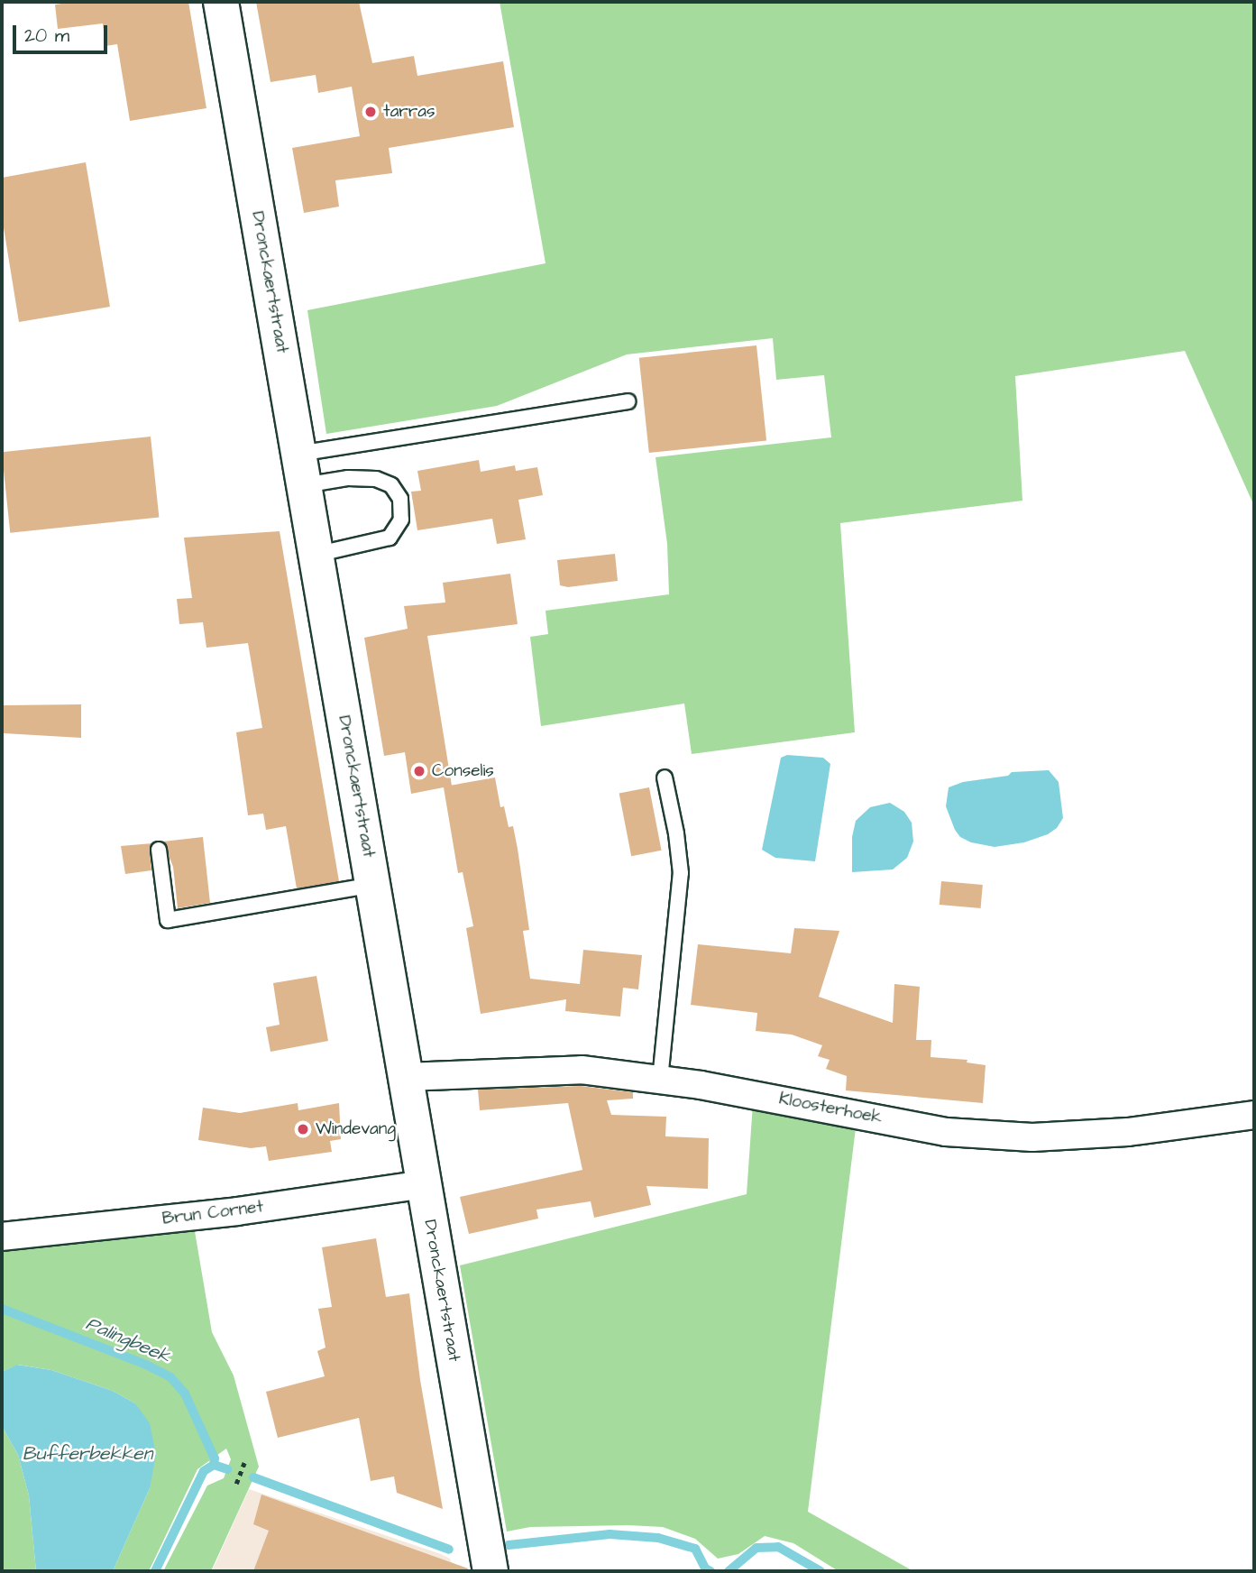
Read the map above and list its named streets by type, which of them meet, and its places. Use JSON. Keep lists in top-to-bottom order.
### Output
{
  "streets": {
    "main road": ["Dronckaertstraat"],
    "street": ["Kloosterhoek", "Brun Cornet"]
  },
  "crossings": [
    ["Dronckaertstraat", "Kloosterhoek"],
    ["Dronckaertstraat", "Brun Cornet"]
  ],
  "water": ["Palingbeek", "Bufferbekken"],
  "places": ["tarras", "Conselis", "Windevang"],
  "scale_bar": "20 m"
}
